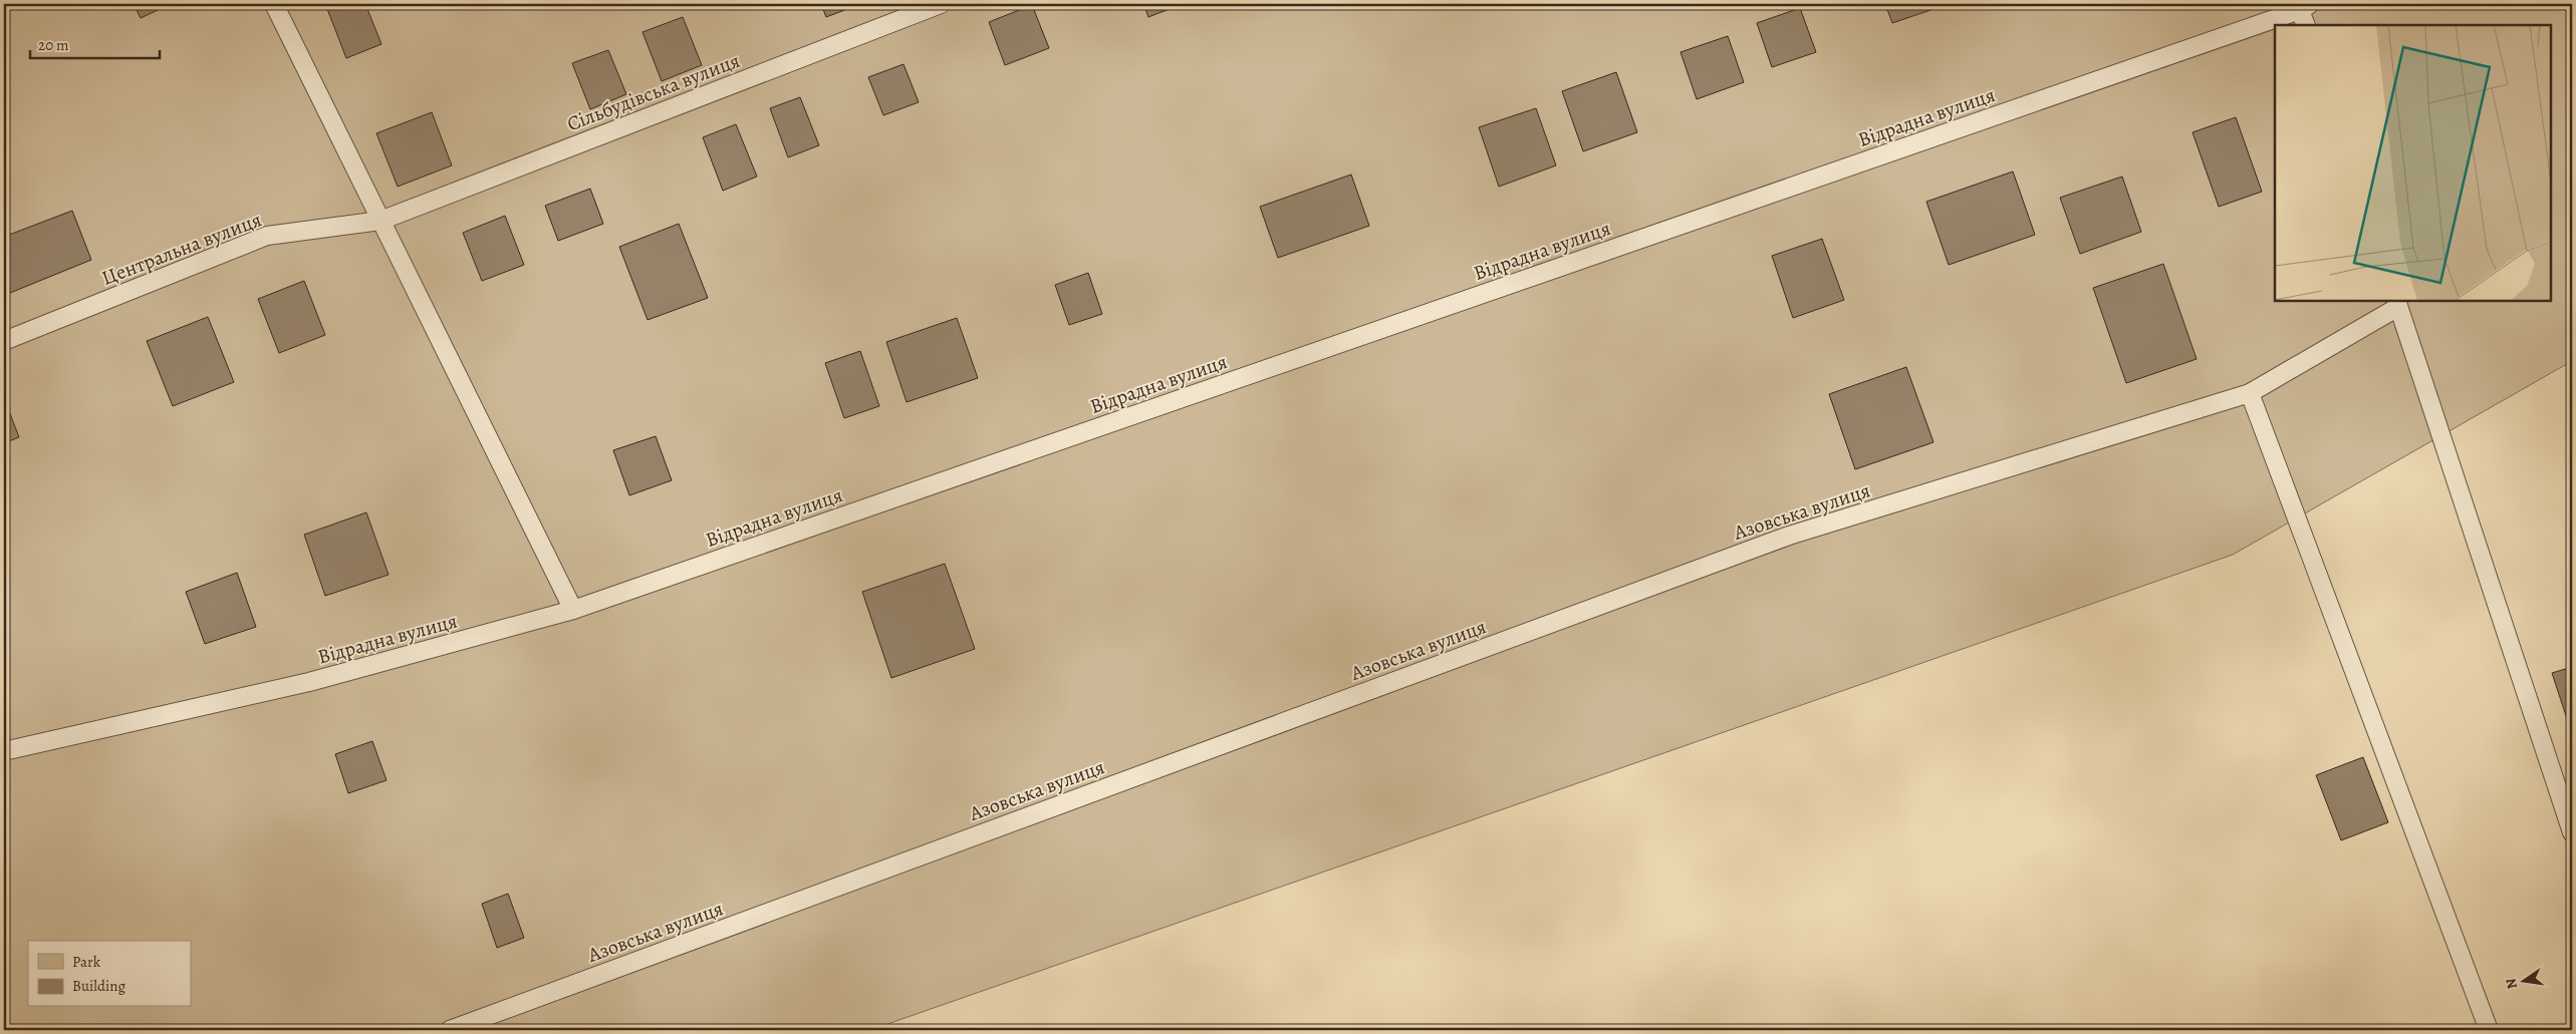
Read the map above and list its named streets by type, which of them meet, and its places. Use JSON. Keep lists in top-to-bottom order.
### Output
{
  "streets": {
    "lane": [
      "Сільбудівська вулиця",
      "Відрадна вулиця",
      "Центральна вулиця",
      "Азовська вулиця"
    ]
  },
  "crossings": [
    ["Сільбудівська вулиця", "Центральна вулиця"]
  ],
  "legend": ["Park", "Building"],
  "scale_bar": "20 m",
  "north": "left"
}
